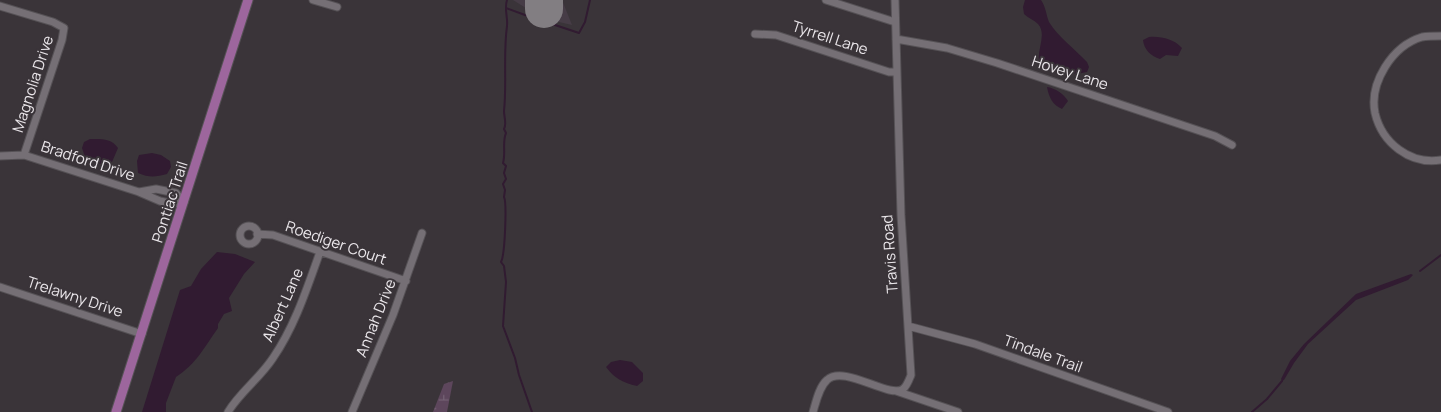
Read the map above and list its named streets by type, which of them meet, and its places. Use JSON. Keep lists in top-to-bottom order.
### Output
{
  "streets": {
    "main road": ["Pontiac Trail"],
    "street": [
      "Tyrrell Lane",
      "Hovey Lane",
      "Magnolia Drive",
      "Bradford Drive",
      "Roediger Court",
      "Travis Road",
      "Trelawny Drive",
      "Albert Lane",
      "Annah Drive",
      "Tindale Trail"
    ]
  },
  "crossings": [
    ["Tyrrell Lane", "Travis Road"],
    ["Hovey Lane", "Travis Road"],
    ["Magnolia Drive", "Bradford Drive"],
    ["Bradford Drive", "Pontiac Trail"],
    ["Pontiac Trail", "Trelawny Drive"],
    ["Roediger Court", "Albert Lane"],
    ["Roediger Court", "Annah Drive"],
    ["Travis Road", "Tindale Trail"]
  ]
}
